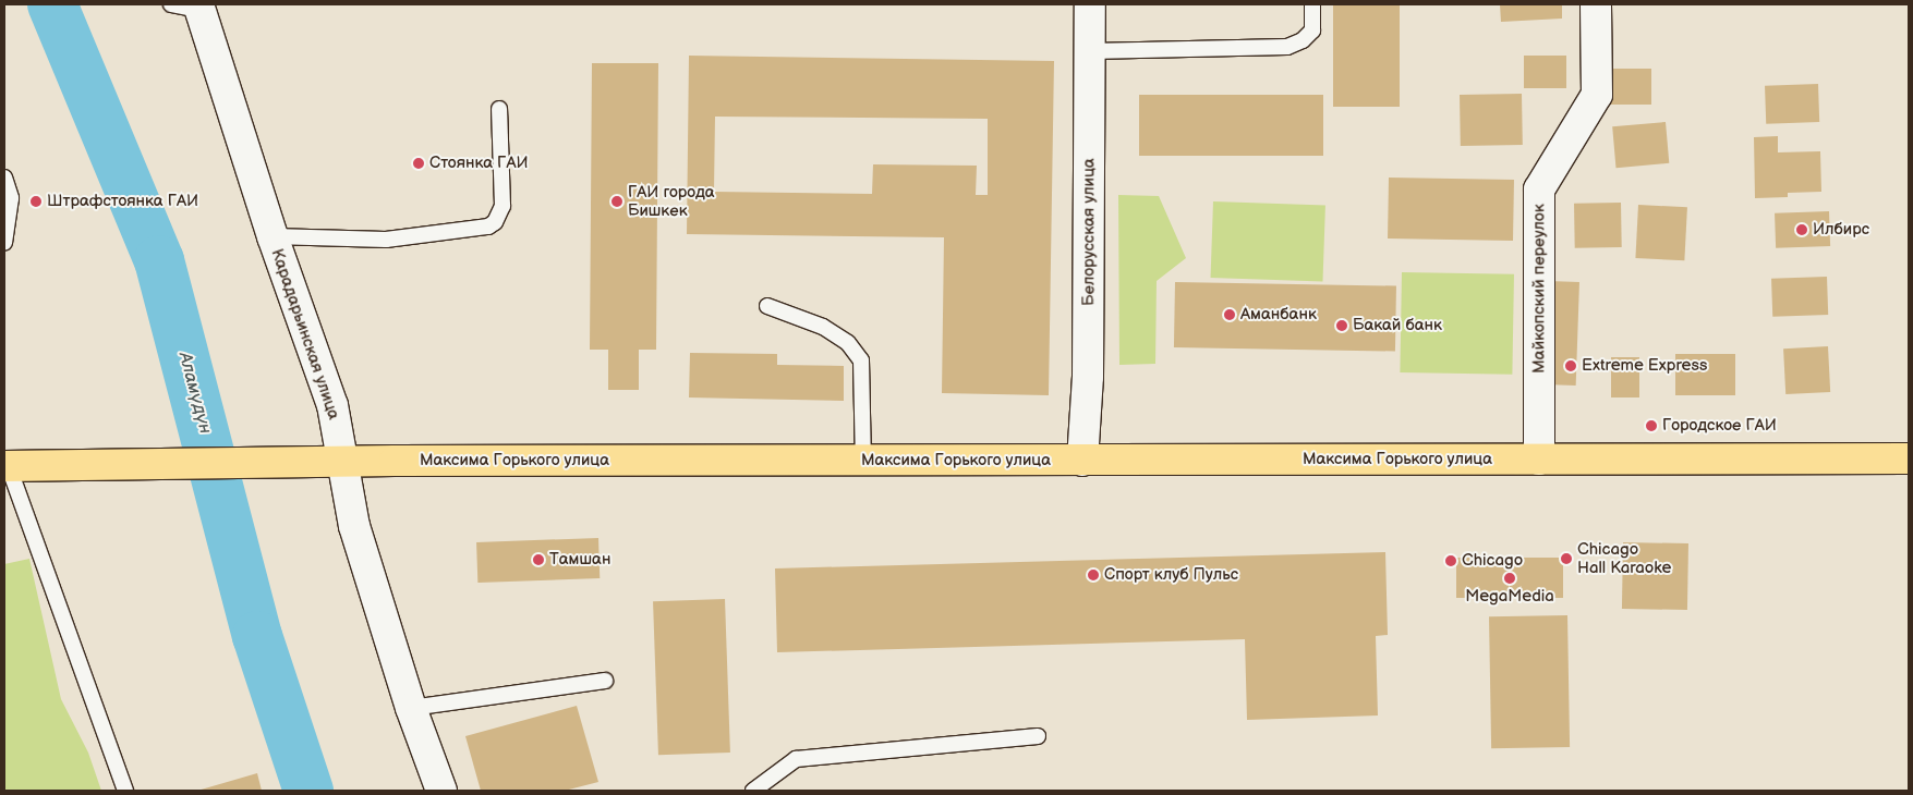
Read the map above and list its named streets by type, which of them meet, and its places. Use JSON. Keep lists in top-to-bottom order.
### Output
{
  "streets": {
    "main road": ["Максима Горького улица"],
    "street": ["Белорусская улица", "Майкопский переулок", "Карадарьинская улица"]
  },
  "crossings": [
    ["Белорусская улица", "Максима Горького улица"],
    ["Майкопский переулок", "Максима Горького улица"],
    ["Карадарьинская улица", "Максима Горького улица"]
  ],
  "water": ["Аламүдүн"],
  "places": [
    "Стоянка ГАИ",
    "Штрафстоянка ГАИ",
    "ГАИ города Бишкек",
    "Илбирс",
    "Аманбанк",
    "Бакай банк",
    "Extreme Express",
    "Городское ГАИ",
    "Chicago Hall Karaoke",
    "Тамшан",
    "Chicago",
    "Спорт клуб Пульс",
    "MegaMedia"
  ]
}
